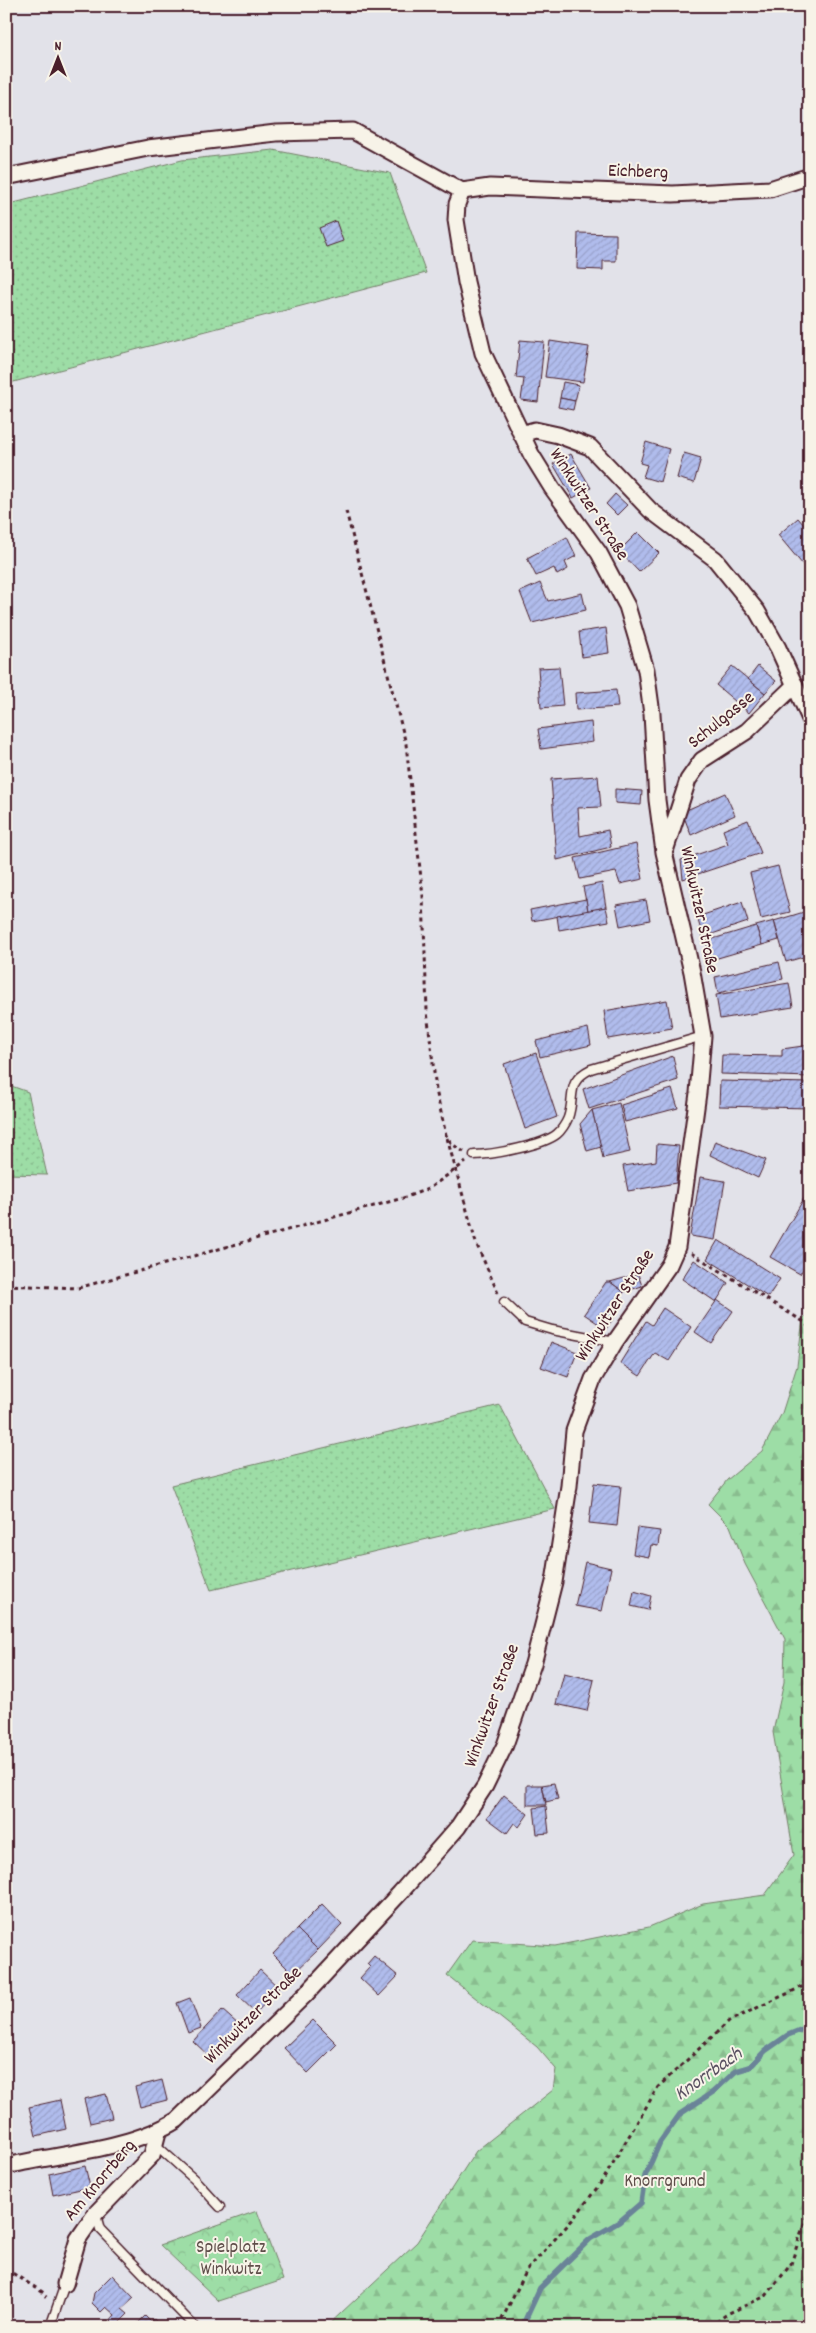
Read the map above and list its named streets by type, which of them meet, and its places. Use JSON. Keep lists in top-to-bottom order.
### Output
{
  "streets": {
    "street": [
      "Eichberg",
      "Winkwitzer Straße",
      "Schulgasse",
      "Am Knorrberg"
    ]
  },
  "crossings": [
    ["Eichberg", "Winkwitzer Straße"],
    ["Winkwitzer Straße", "Schulgasse"],
    ["Winkwitzer Straße", "Am Knorrberg"]
  ],
  "water": ["Knorrbach"],
  "parks": ["Knorrgrund", "Spielplatz Winkwitz"],
  "north": "top"
}
